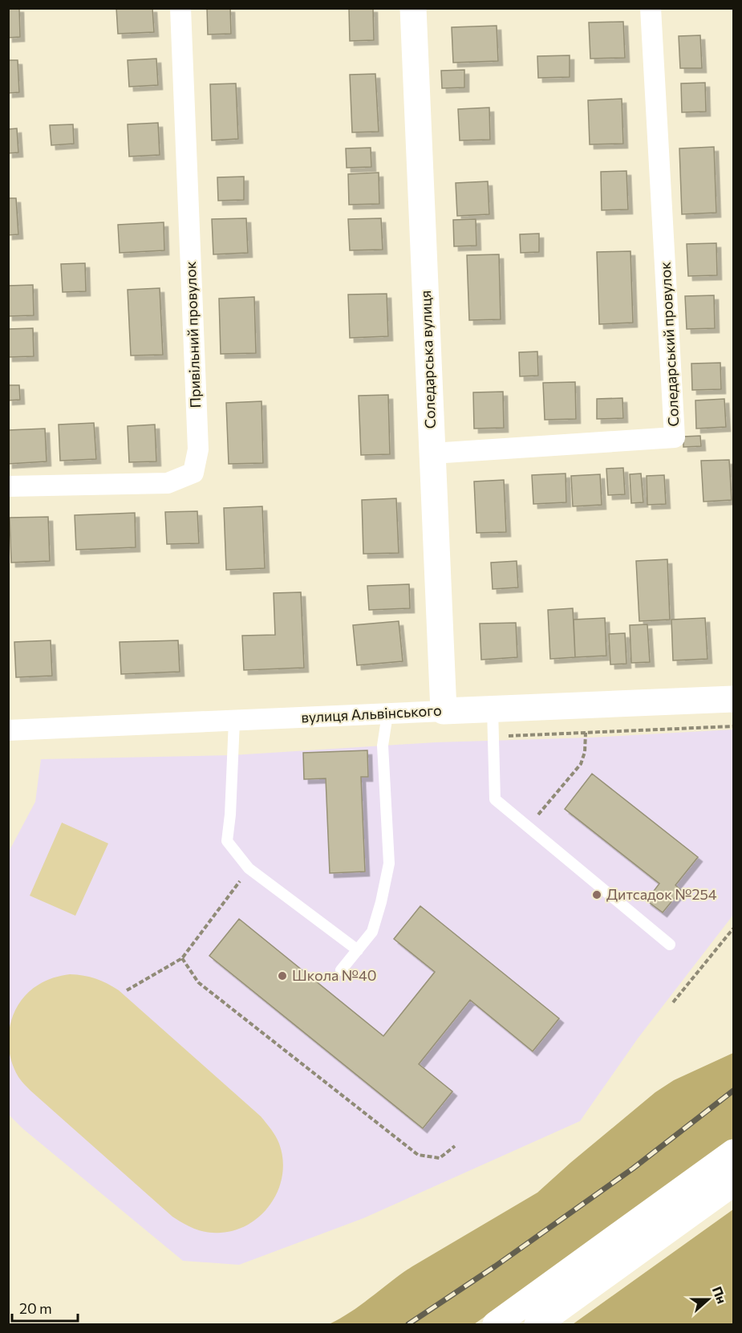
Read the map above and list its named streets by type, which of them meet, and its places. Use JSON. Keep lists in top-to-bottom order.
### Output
{
  "streets": {
    "street": [
      "Привільний провулок",
      "Соледарський провулок",
      "Соледарська вулиця",
      "вулиця Альвінського"
    ]
  },
  "crossings": [
    ["Соледарський провулок", "Соледарська вулиця"],
    ["Соледарська вулиця", "вулиця Альвінського"]
  ],
  "places": ["Дитсадок №254", "Школа №40"],
  "scale_bar": "20 m",
  "north": "right"
}
